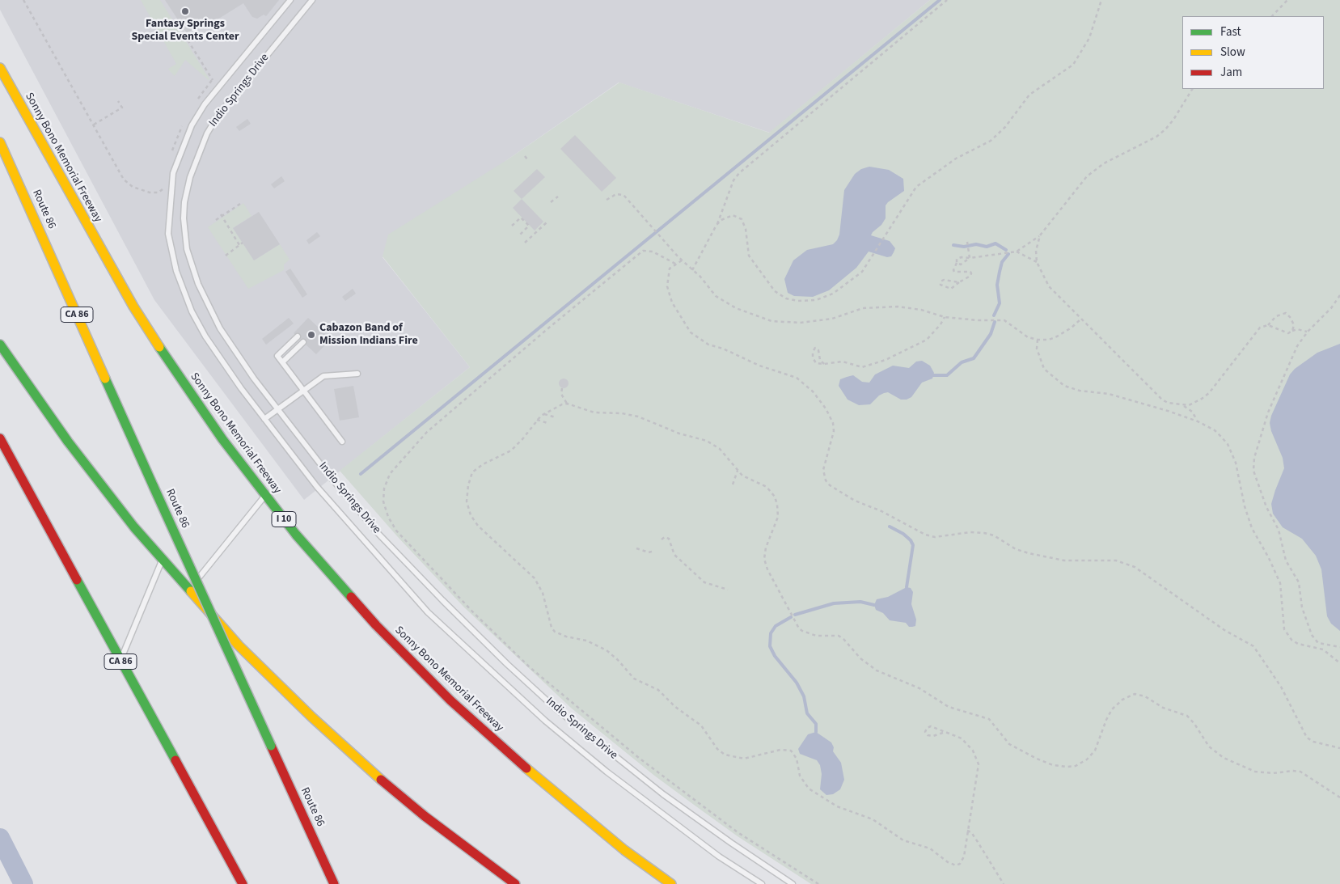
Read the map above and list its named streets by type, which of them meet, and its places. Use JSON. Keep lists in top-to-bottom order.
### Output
{
  "streets": {
    "highway": [
      "Sonny Bono Memorial Freeway",
      "Route 86",
      "CA 86",
      "I 10"
    ],
    "lane": ["Indio Springs Drive"]
  },
  "places": ["Fantasy Springs Special Events Center", "Cabazon Band of Mission Indians Fire"],
  "legend": ["Fast", "Slow", "Jam"]
}
